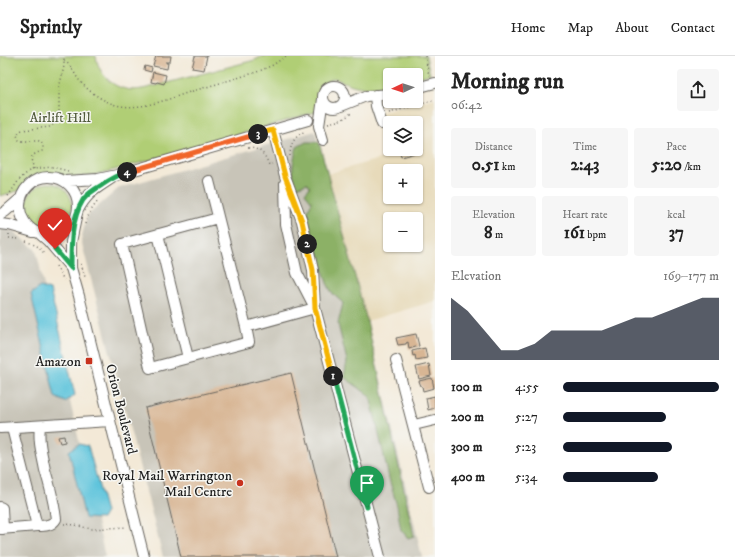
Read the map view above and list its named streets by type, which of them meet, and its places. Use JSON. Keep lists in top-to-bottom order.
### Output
{
  "streets": {
    "street": ["Orion Boulevard"]
  },
  "parks": ["Airlift Hill"],
  "places": {
    "transit": ["Amazon"],
    "other": ["Royal Mail Warrington Mail Centre"]
  },
  "north": "left",
  "page": {
    "header": "Sprintly",
    "nav": [
      "Home",
      "Map",
      "About",
      "Contact"
    ],
    "heading": ["Morning run", "06:42"],
    "map_buttons": ["+", "−"],
    "pins": [
      "3",
      "4",
      "2",
      "1"
    ],
    "stats": [
      ["Distance", "0.51 km"],
      ["Time", "2:43"],
      ["Pace", "5:20 /km"],
      ["Elevation", "8 m"],
      ["Heart rate", "161 bpm"],
      ["kcal", "37"]
    ],
    "chart": ["Elevation", "169–177 m"],
    "list": [
      {
        "name": "100 m",
        "note": "4:55"
      },
      {
        "name": "200 m",
        "note": "5:27"
      },
      {
        "name": "300 m",
        "note": "5:23"
      },
      {
        "name": "400 m",
        "note": "5:34"
      }
    ]
  }
}
